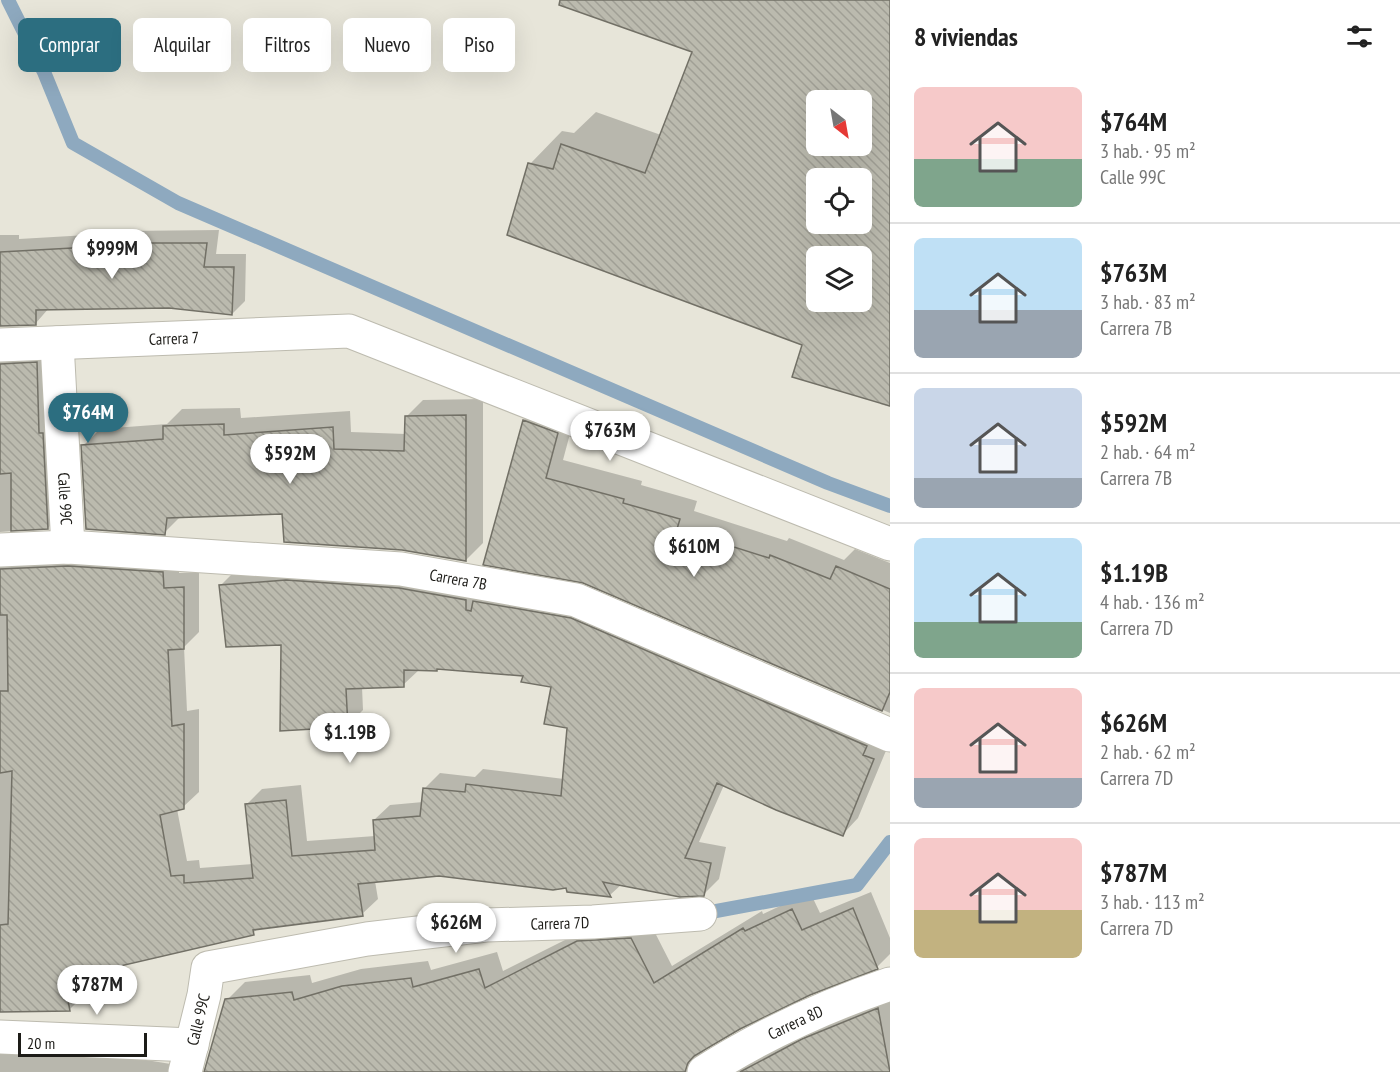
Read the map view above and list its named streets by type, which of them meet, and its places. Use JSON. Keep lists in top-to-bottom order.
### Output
{
  "streets": {
    "street": [
      "Carrera 7",
      "Calle 99C",
      "Carrera 7B",
      "Carrera 7D",
      "Carrera 8D"
    ]
  },
  "crossings": [
    ["Carrera 7", "Calle 99C"],
    ["Calle 99C", "Carrera 7B"],
    ["Calle 99C", "Carrera 7D"]
  ],
  "scale_bar": "20 m",
  "north": "bottom right",
  "page": {
    "heading": "8 viviendas",
    "chip": [
      "Comprar",
      "Alquilar",
      "Filtros",
      "Nuevo",
      "Piso"
    ],
    "list": [
      {
        "name": "$764M",
        "note": "3 hab. · 95 m² · Calle 99C"
      },
      {
        "name": "$763M",
        "note": "3 hab. · 83 m² · Carrera 7B"
      },
      {
        "name": "$592M",
        "note": "2 hab. · 64 m² · Carrera 7B"
      },
      {
        "name": "$1.19B",
        "note": "4 hab. · 136 m² · Carrera 7D"
      },
      {
        "name": "$626M",
        "note": "2 hab. · 62 m² · Carrera 7D"
      },
      {
        "name": "$787M",
        "note": "3 hab. · 113 m² · Carrera 7D"
      }
    ],
    "price": [
      "$999M",
      "$764M",
      "$763M",
      "$592M",
      "$610M",
      "$1.19B",
      "$626M",
      "$787M"
    ],
    "scale": "20 m"
  }
}
